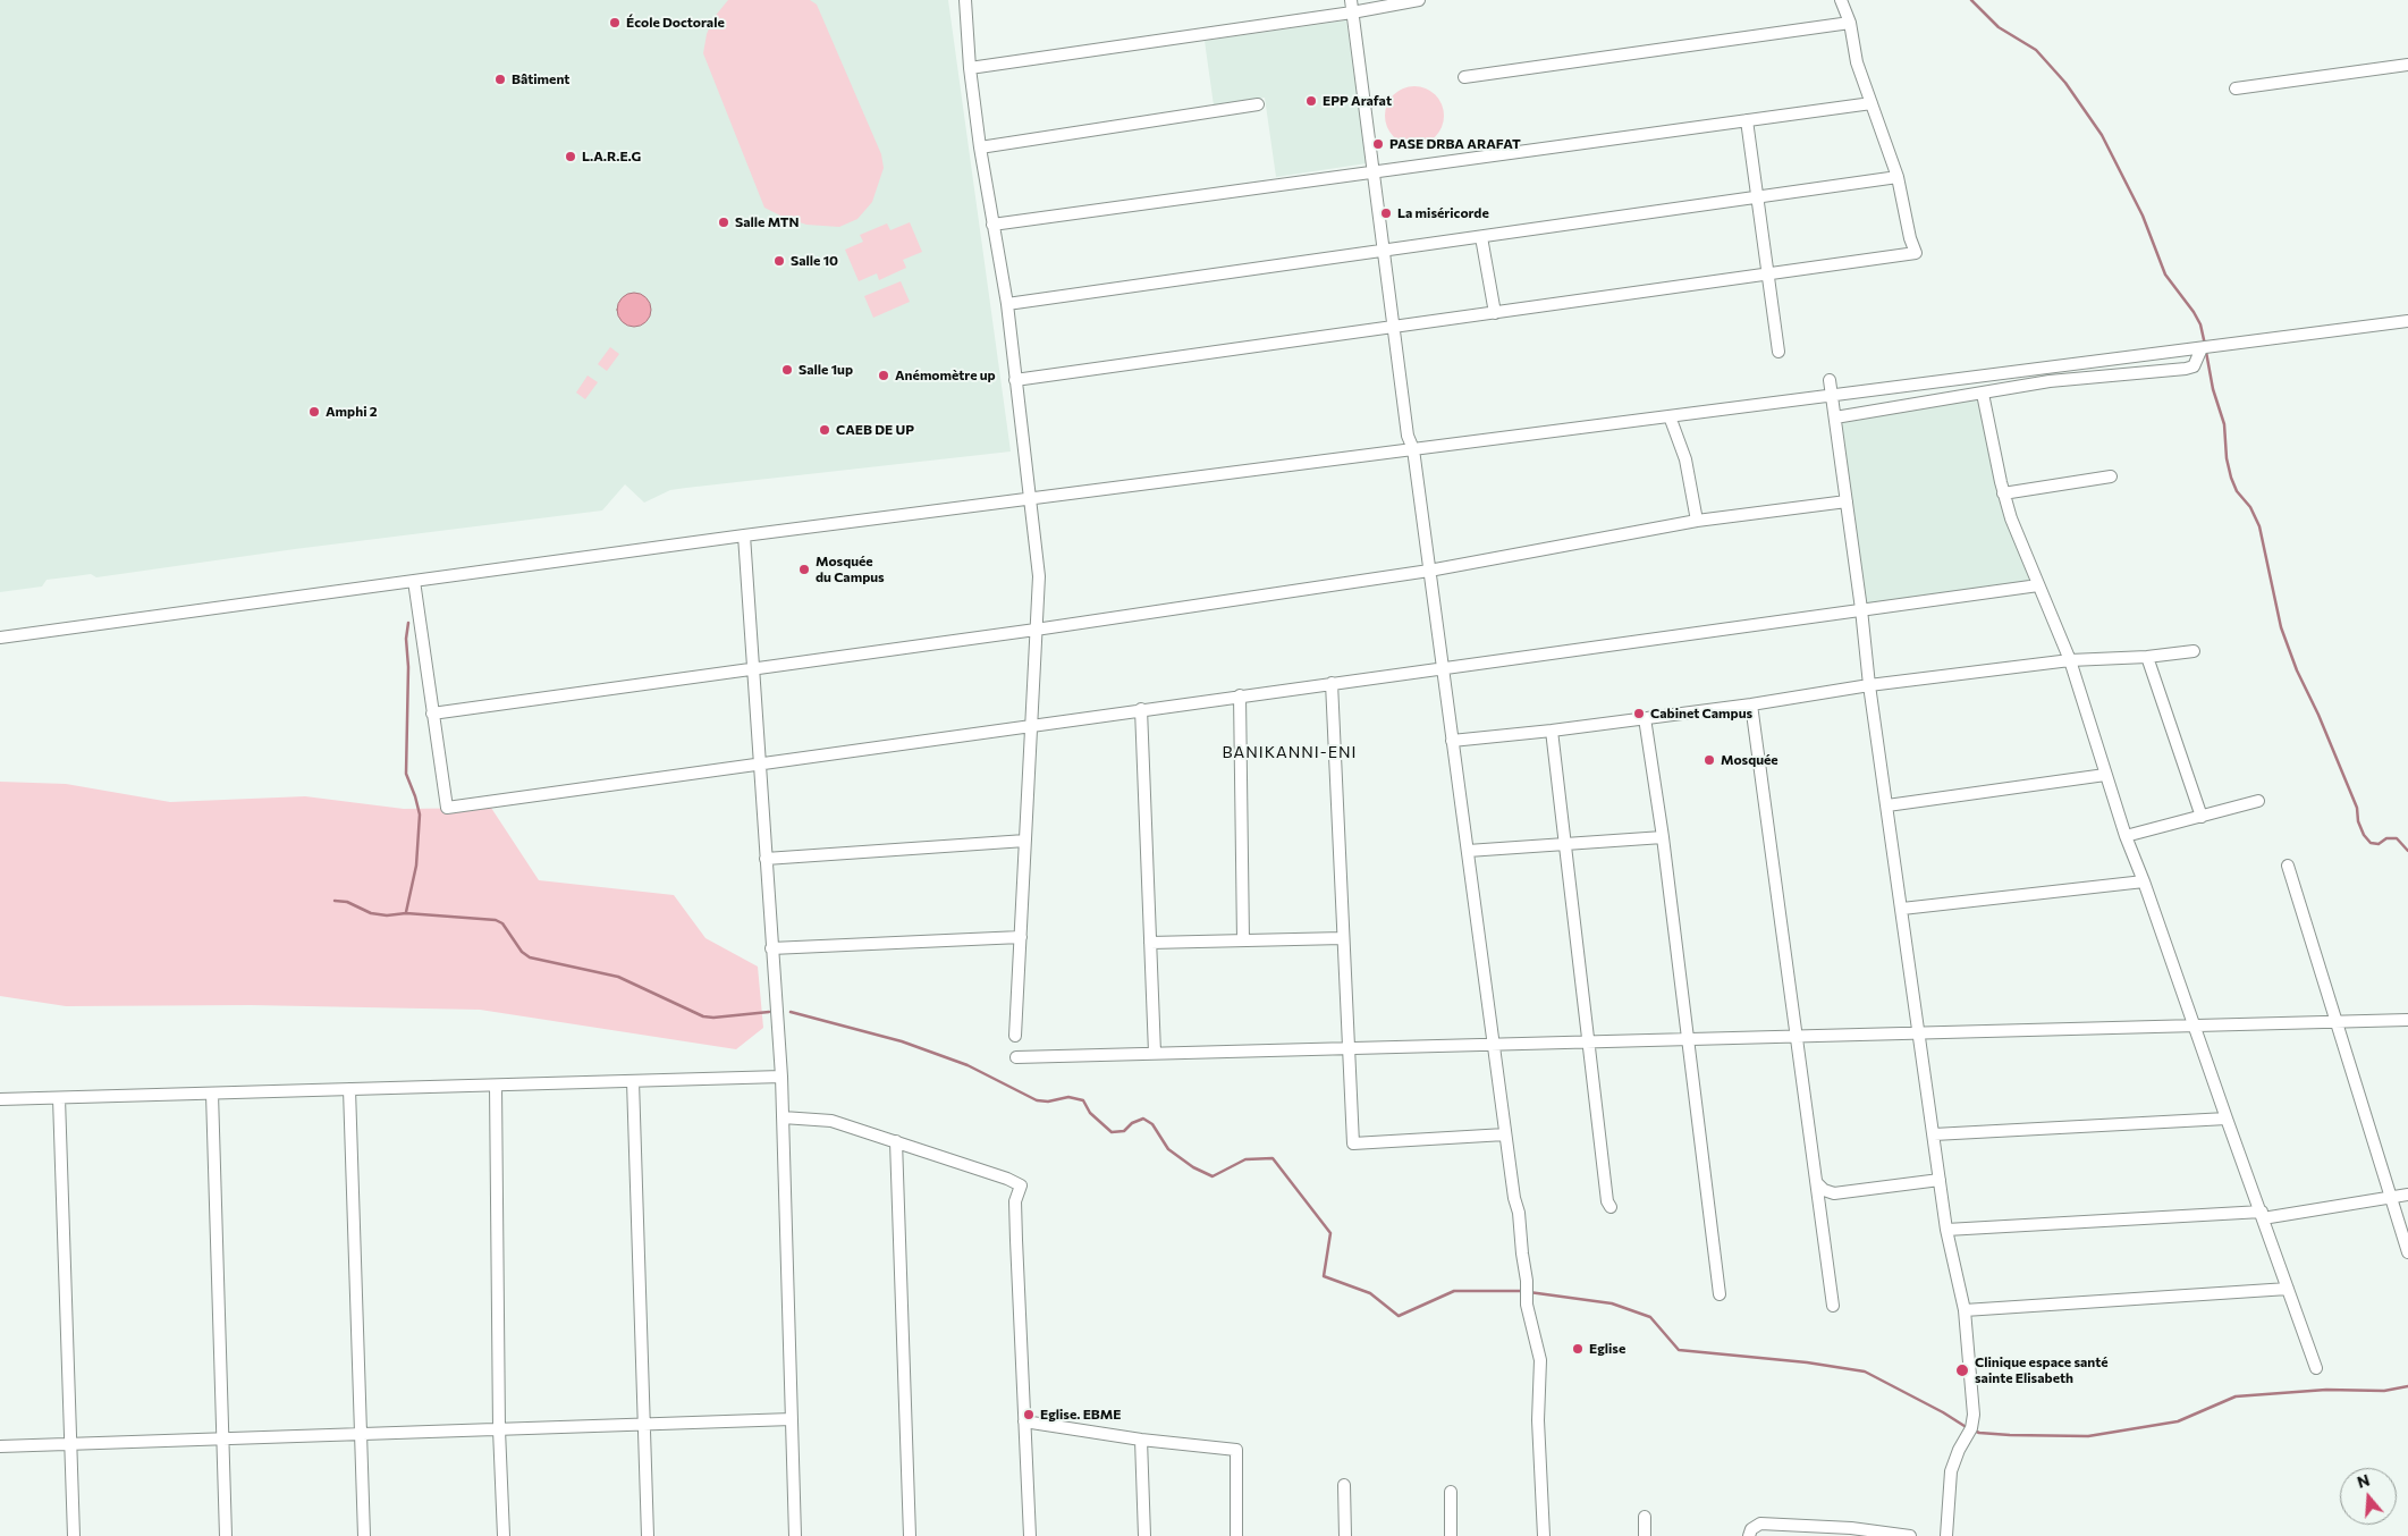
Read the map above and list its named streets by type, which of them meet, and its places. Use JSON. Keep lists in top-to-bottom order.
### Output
{
  "districts": ["BANIKANNI-ENI"],
  "places": [
    "École Doctorale",
    "Bâtiment",
    "EPP Arafat",
    "PASE DRBA ARAFAT",
    "L.A.R.E.G",
    "La miséricorde",
    "Salle MTN",
    "Salle 10",
    "Salle 1up",
    "Anémomètre up",
    "Amphi 2",
    "CAEB DE UP",
    "Mosquée du Campus",
    "Cabinet Campus",
    "Mosquée",
    "Eglise",
    "Clinique espace santé sainte Elisabeth",
    "Eglise. EBME"
  ],
  "north": "top"
}
